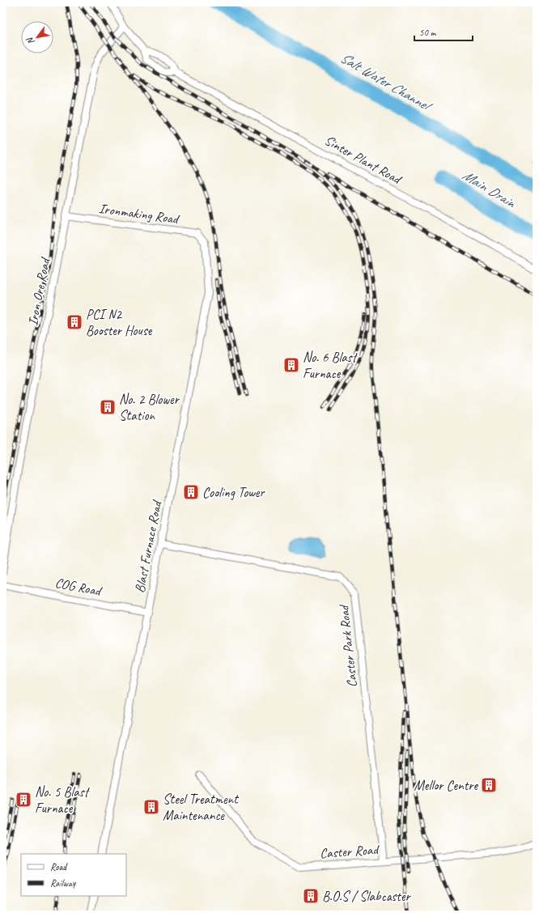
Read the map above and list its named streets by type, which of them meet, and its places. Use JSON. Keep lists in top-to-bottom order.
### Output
{
  "streets": {
    "street": [
      "Sinter Plant Road",
      "Ironmaking Road",
      "Iron Ore Road",
      "Blast Furnace Road",
      "COG Road",
      "Caster Park Road",
      "Caster Road"
    ]
  },
  "crossings": [
    ["Sinter Plant Road", "Iron Ore Road"],
    ["Ironmaking Road", "Iron Ore Road"],
    ["Ironmaking Road", "Blast Furnace Road"],
    ["Blast Furnace Road", "COG Road"],
    ["Blast Furnace Road", "Caster Park Road"],
    ["Caster Park Road", "Caster Road"]
  ],
  "water": ["Salt Water Channel", "Main Drain"],
  "places": {
    "building": [
      "PCI N2 Booster House",
      "No. 6 Blast Furnace",
      "No. 2 Blower Station",
      "Cooling Tower",
      "Mellor Centre",
      "No. 5 Blast Furnace",
      "Steel Treatment Maintenance",
      "B.O.S / Slabcaster"
    ]
  },
  "legend": ["Road", "Railway"],
  "scale_bar": "50 m",
  "north": "bottom left"
}
